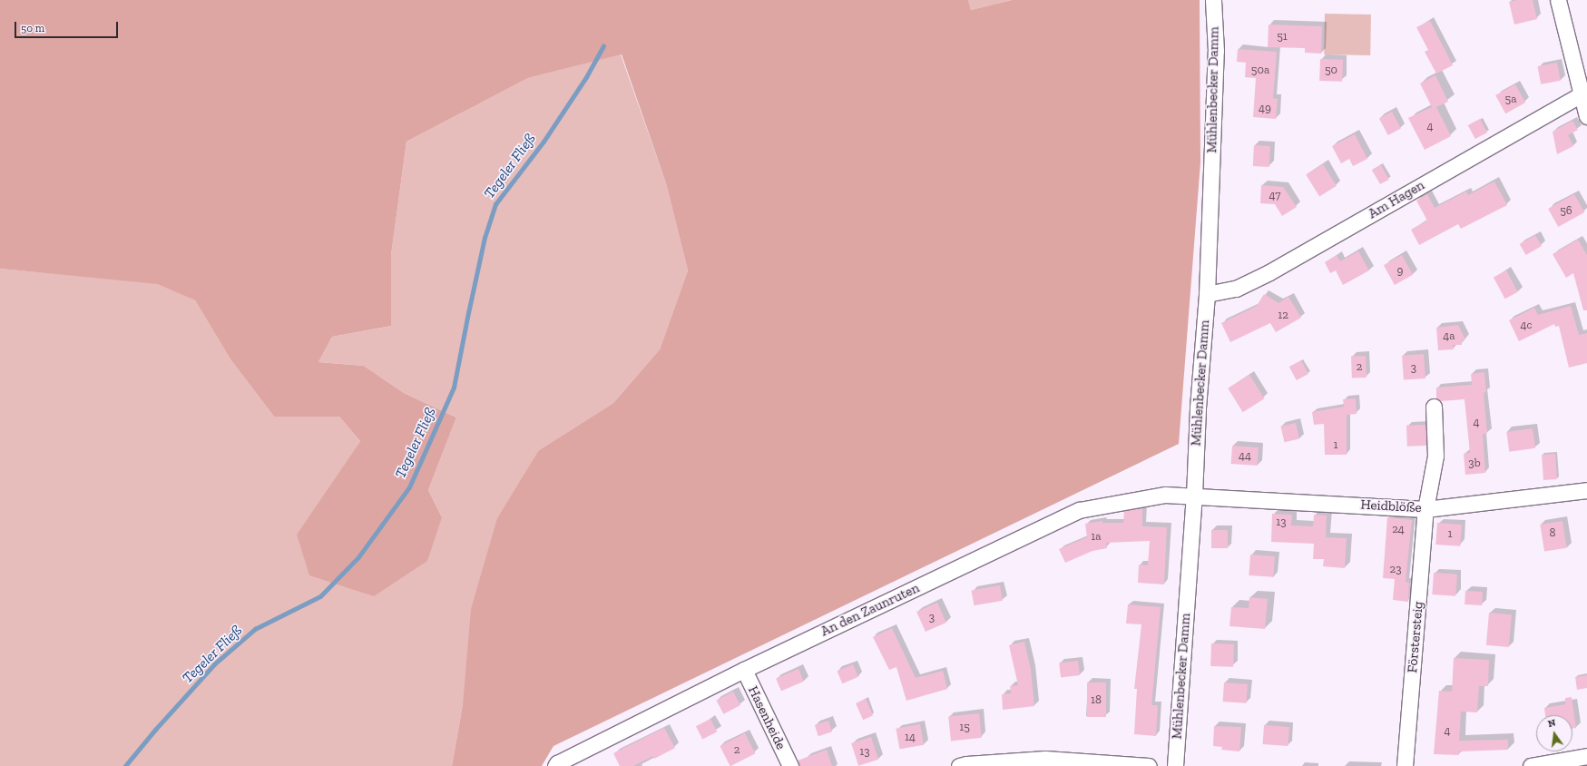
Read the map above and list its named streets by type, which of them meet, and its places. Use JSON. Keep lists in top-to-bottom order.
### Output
{
  "streets": {
    "street": [
      "Mühlenbecker Damm",
      "Am Hagen",
      "Heidblöße",
      "An den Zaunruten",
      "Förstersteig",
      "Hasenheide"
    ]
  },
  "crossings": [
    ["Mühlenbecker Damm", "Am Hagen"],
    ["Mühlenbecker Damm", "Heidblöße"],
    ["Mühlenbecker Damm", "An den Zaunruten"],
    ["Heidblöße", "An den Zaunruten"],
    ["Heidblöße", "Förstersteig"],
    ["An den Zaunruten", "Hasenheide"]
  ],
  "water": ["Tegeler Fließ"],
  "house_numbers": [
    "51",
    "50a",
    "50",
    "5a",
    "49",
    "4",
    "47",
    "56",
    "9",
    "12",
    "4c",
    "4a",
    "2",
    "3",
    "4",
    "1",
    "44",
    "3b",
    "13",
    "24",
    "8",
    "1",
    "1a",
    "23",
    "3",
    "18",
    "15",
    "4",
    "14",
    "2",
    "13"
  ],
  "scale_bar": "50 m",
  "north": "top"
}
